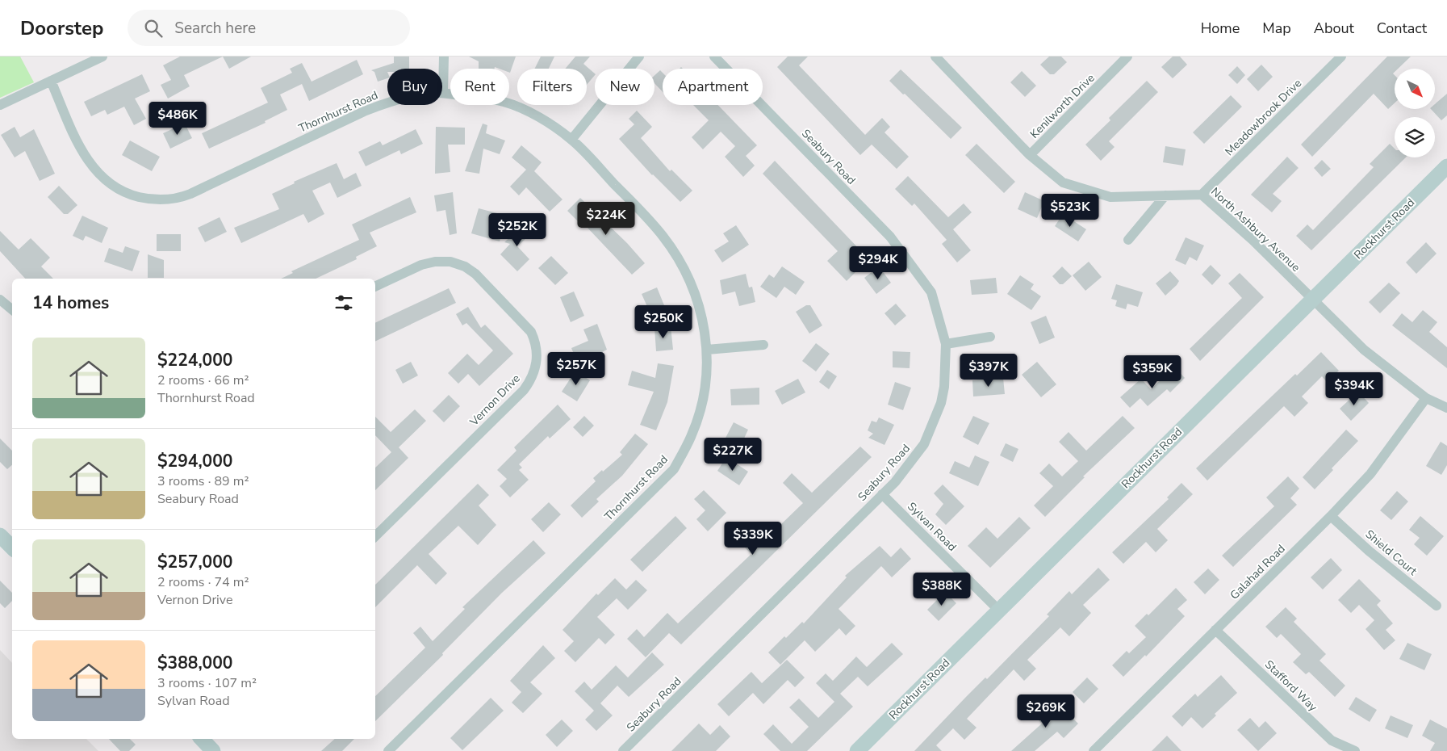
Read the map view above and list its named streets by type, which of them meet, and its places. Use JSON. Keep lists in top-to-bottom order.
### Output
{
  "streets": {
    "street": [
      "Kenilworth Drive",
      "Thornhurst Road",
      "Meadowbrook Drive",
      "Seabury Road",
      "Rockhurst Road",
      "North Ashbury Avenue",
      "Vernon Drive",
      "Sylvan Road",
      "Shield Court",
      "Galahad Road",
      "Stafford Way"
    ]
  },
  "crossings": [
    ["Kenilworth Drive", "North Ashbury Avenue"],
    ["Meadowbrook Drive", "North Ashbury Avenue"],
    ["Seabury Road", "Sylvan Road"],
    ["Rockhurst Road", "North Ashbury Avenue"],
    ["Rockhurst Road", "Sylvan Road"],
    ["North Ashbury Avenue", "Galahad Road"],
    ["Shield Court", "Galahad Road"],
    ["Galahad Road", "Stafford Way"]
  ],
  "north": "bottom right",
  "page": {
    "header": "Doorstep",
    "search": "Search here",
    "nav": [
      "Home",
      "Map",
      "About",
      "Contact"
    ],
    "chip": [
      "Buy",
      "Rent",
      "Filters",
      "New",
      "Apartment"
    ],
    "price": [
      "$486K",
      "$523K",
      "$224K",
      "$252K",
      "$294K",
      "$250K",
      "$257K",
      "$397K",
      "$359K",
      "$394K",
      "$227K",
      "$339K",
      "$388K",
      "$269K"
    ],
    "heading": "14 homes",
    "list": [
      {
        "name": "$224,000",
        "note": "2 rooms · 66 m² · Thornhurst Road"
      },
      {
        "name": "$294,000",
        "note": "3 rooms · 89 m² · Seabury Road"
      },
      {
        "name": "$257,000",
        "note": "2 rooms · 74 m² · Vernon Drive"
      },
      {
        "name": "$388,000",
        "note": "3 rooms · 107 m² · Sylvan Road"
      }
    ]
  }
}
